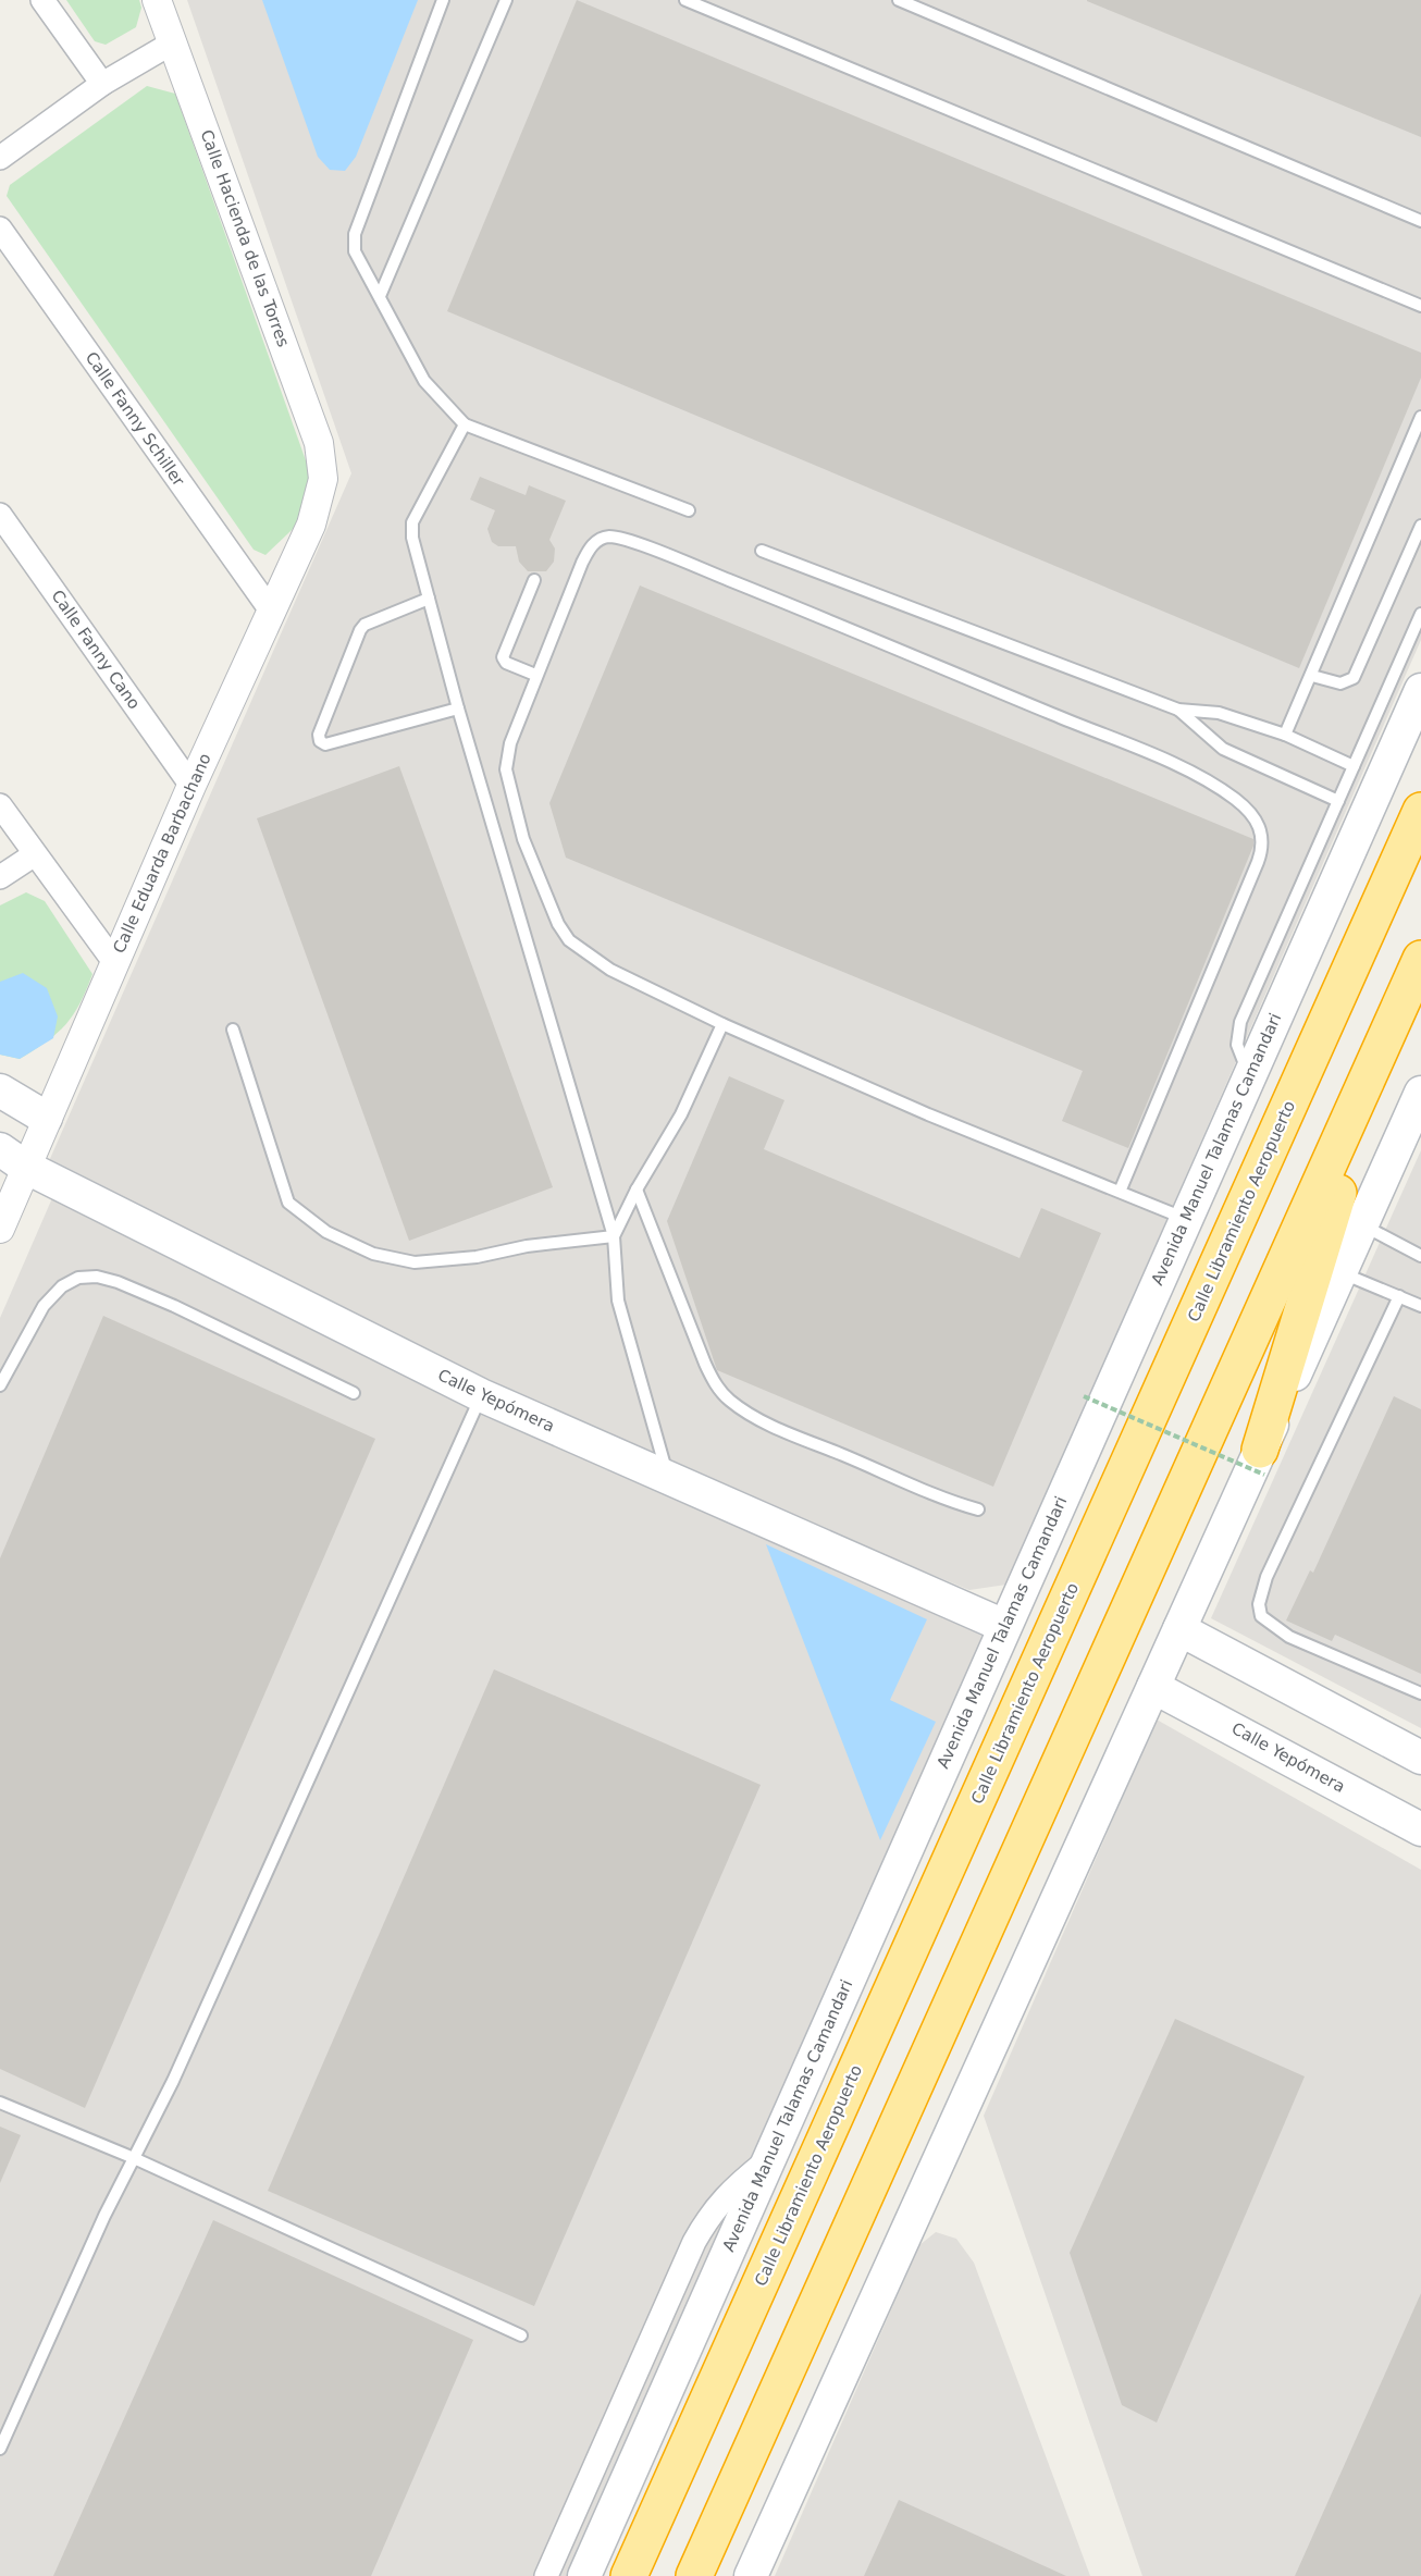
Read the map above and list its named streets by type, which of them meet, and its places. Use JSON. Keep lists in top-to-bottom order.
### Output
{
  "streets": {
    "highway": ["Calle Libramiento Aeropuerto"],
    "main road": ["Avenida Manuel Talamas Camandari", "Calle Yepómera"],
    "street": [
      "Calle Hacienda de las Torres",
      "Calle Fanny Schiller",
      "Calle Fanny Cano",
      "Calle Eduarda Barbachano"
    ]
  },
  "crossings": [
    ["Calle Hacienda de las Torres", "Calle Eduarda Barbachano"],
    ["Calle Fanny Schiller", "Calle Eduarda Barbachano"],
    ["Calle Fanny Cano", "Calle Eduarda Barbachano"],
    ["Calle Eduarda Barbachano", "Calle Yepómera"],
    ["Avenida Manuel Talamas Camandari", "Calle Yepómera"]
  ]
}
